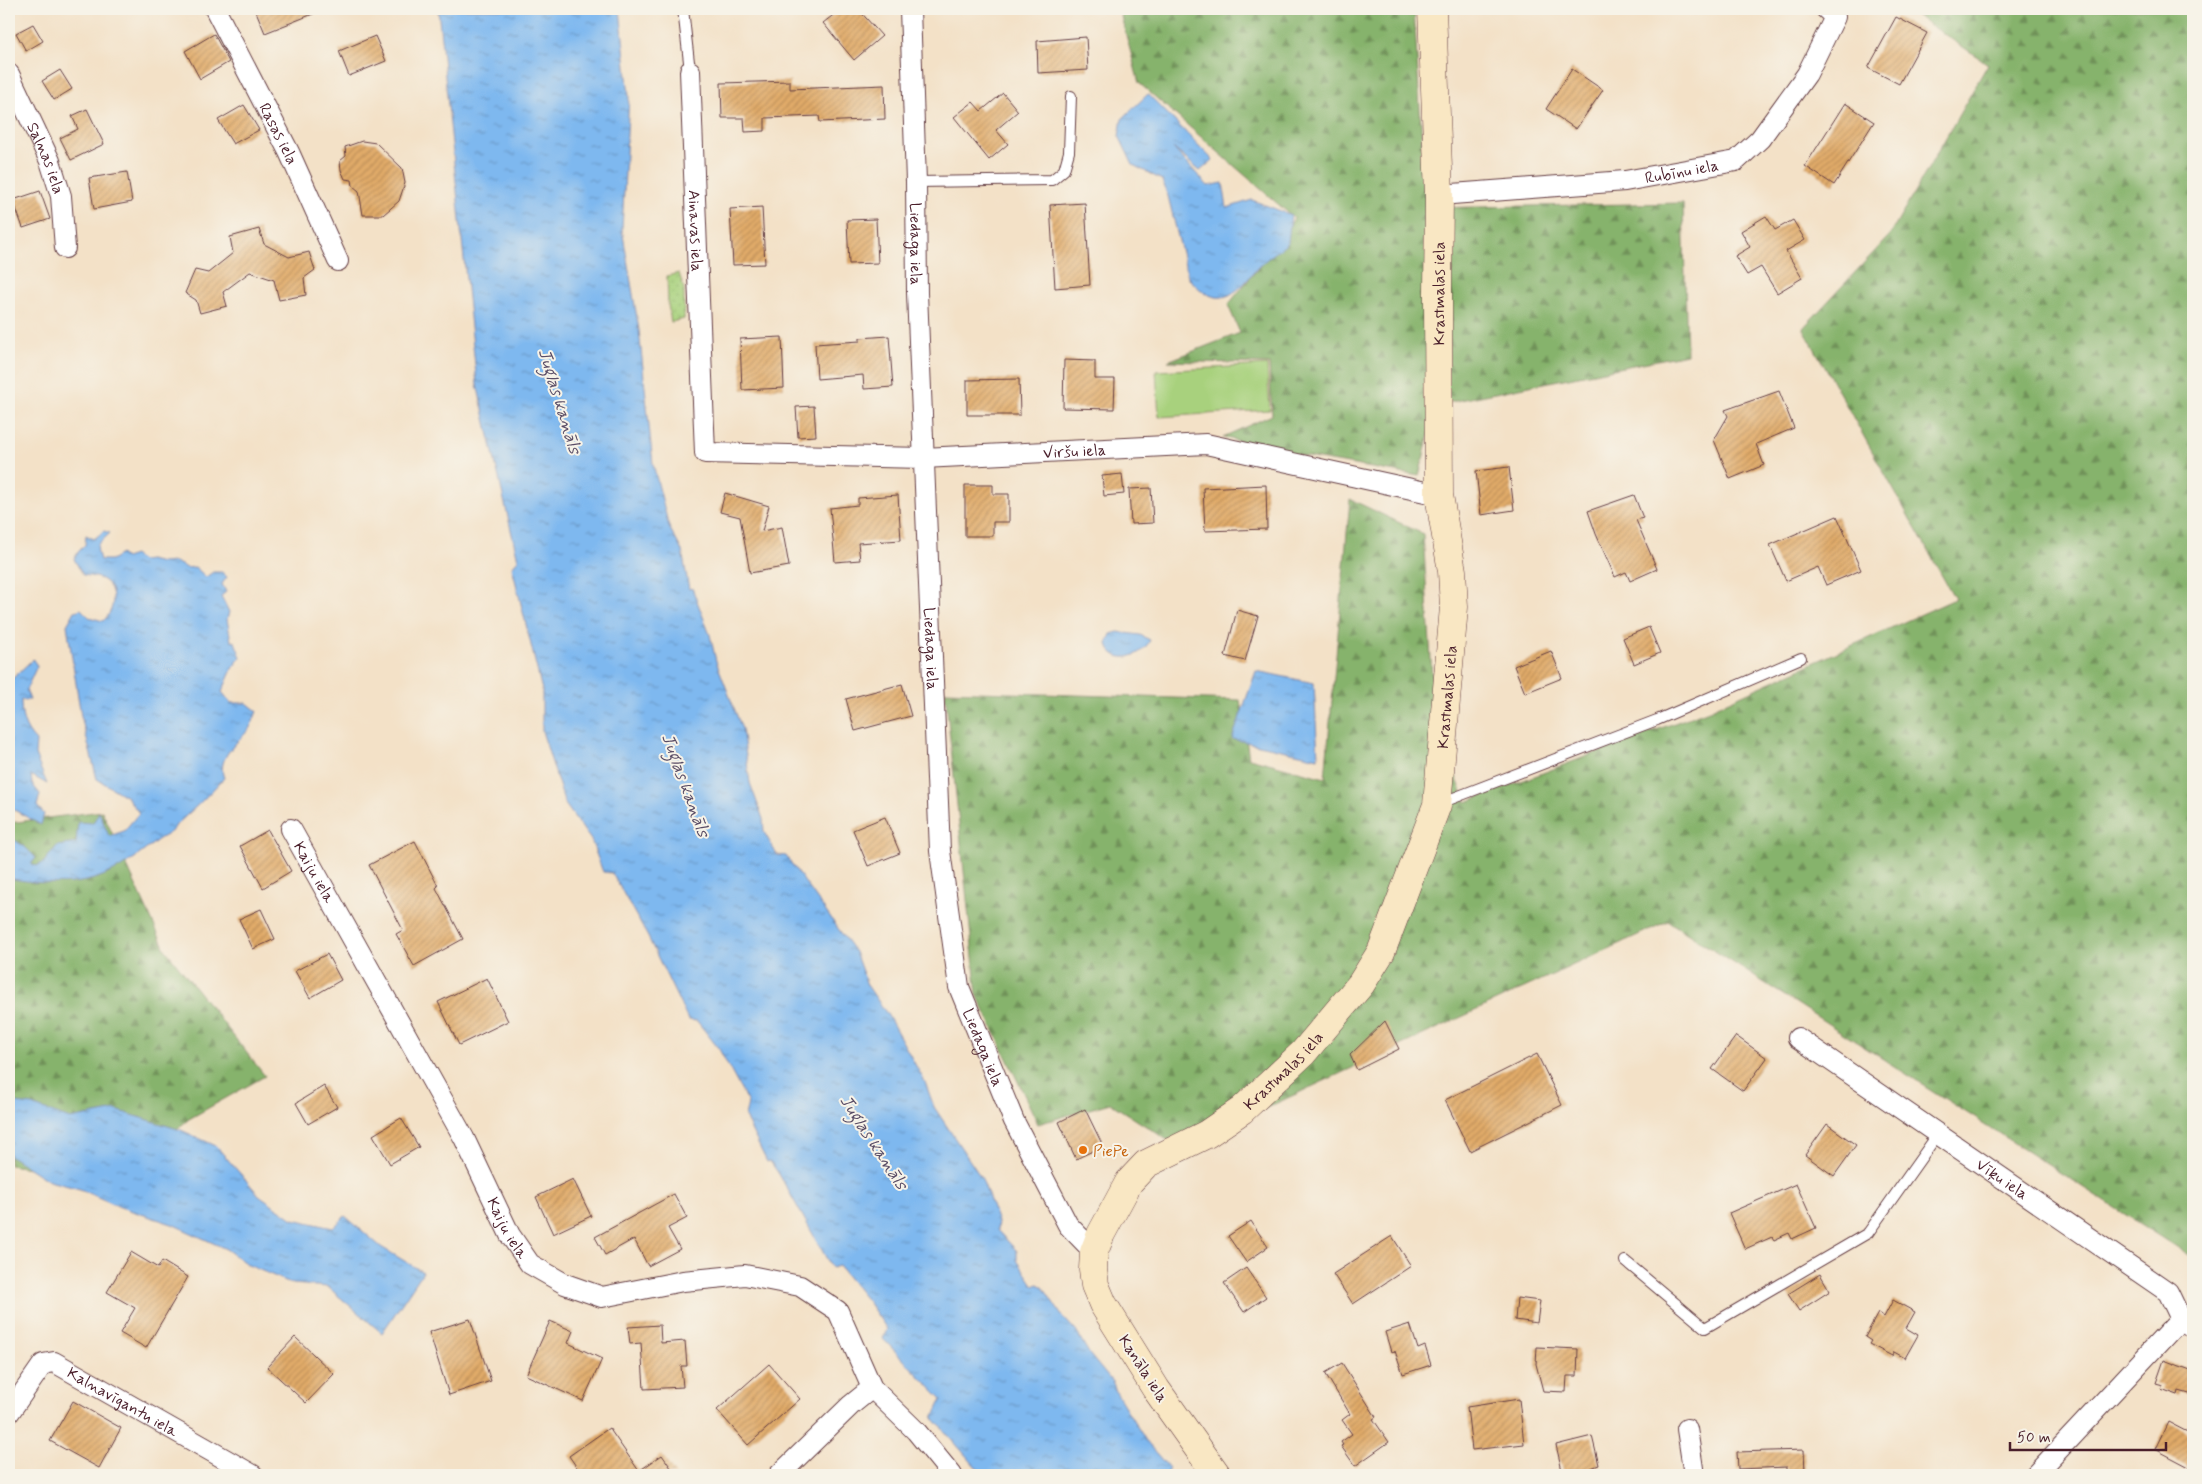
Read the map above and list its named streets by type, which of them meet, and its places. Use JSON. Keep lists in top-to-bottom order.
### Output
{
  "streets": {
    "street": [
      "Rasas iela",
      "Salnas iela",
      "Rubīnu iela",
      "Ainavas iela",
      "Liedaga iela",
      "Krastmalas iela",
      "Viršu iela",
      "Kaiju iela",
      "Vīķu iela",
      "Kanāla iela",
      "Kalnavīgantu iela"
    ]
  },
  "crossings": [
    ["Rubīnu iela", "Krastmalas iela"],
    ["Ainavas iela", "Viršu iela"],
    ["Liedaga iela", "Krastmalas iela"],
    ["Liedaga iela", "Viršu iela"],
    ["Liedaga iela", "Kanāla iela"],
    ["Krastmalas iela", "Viršu iela"],
    ["Krastmalas iela", "Kanāla iela"]
  ],
  "water": ["Juglas kanāls"],
  "places": ["PiePe"],
  "scale_bar": "50 m"
}
